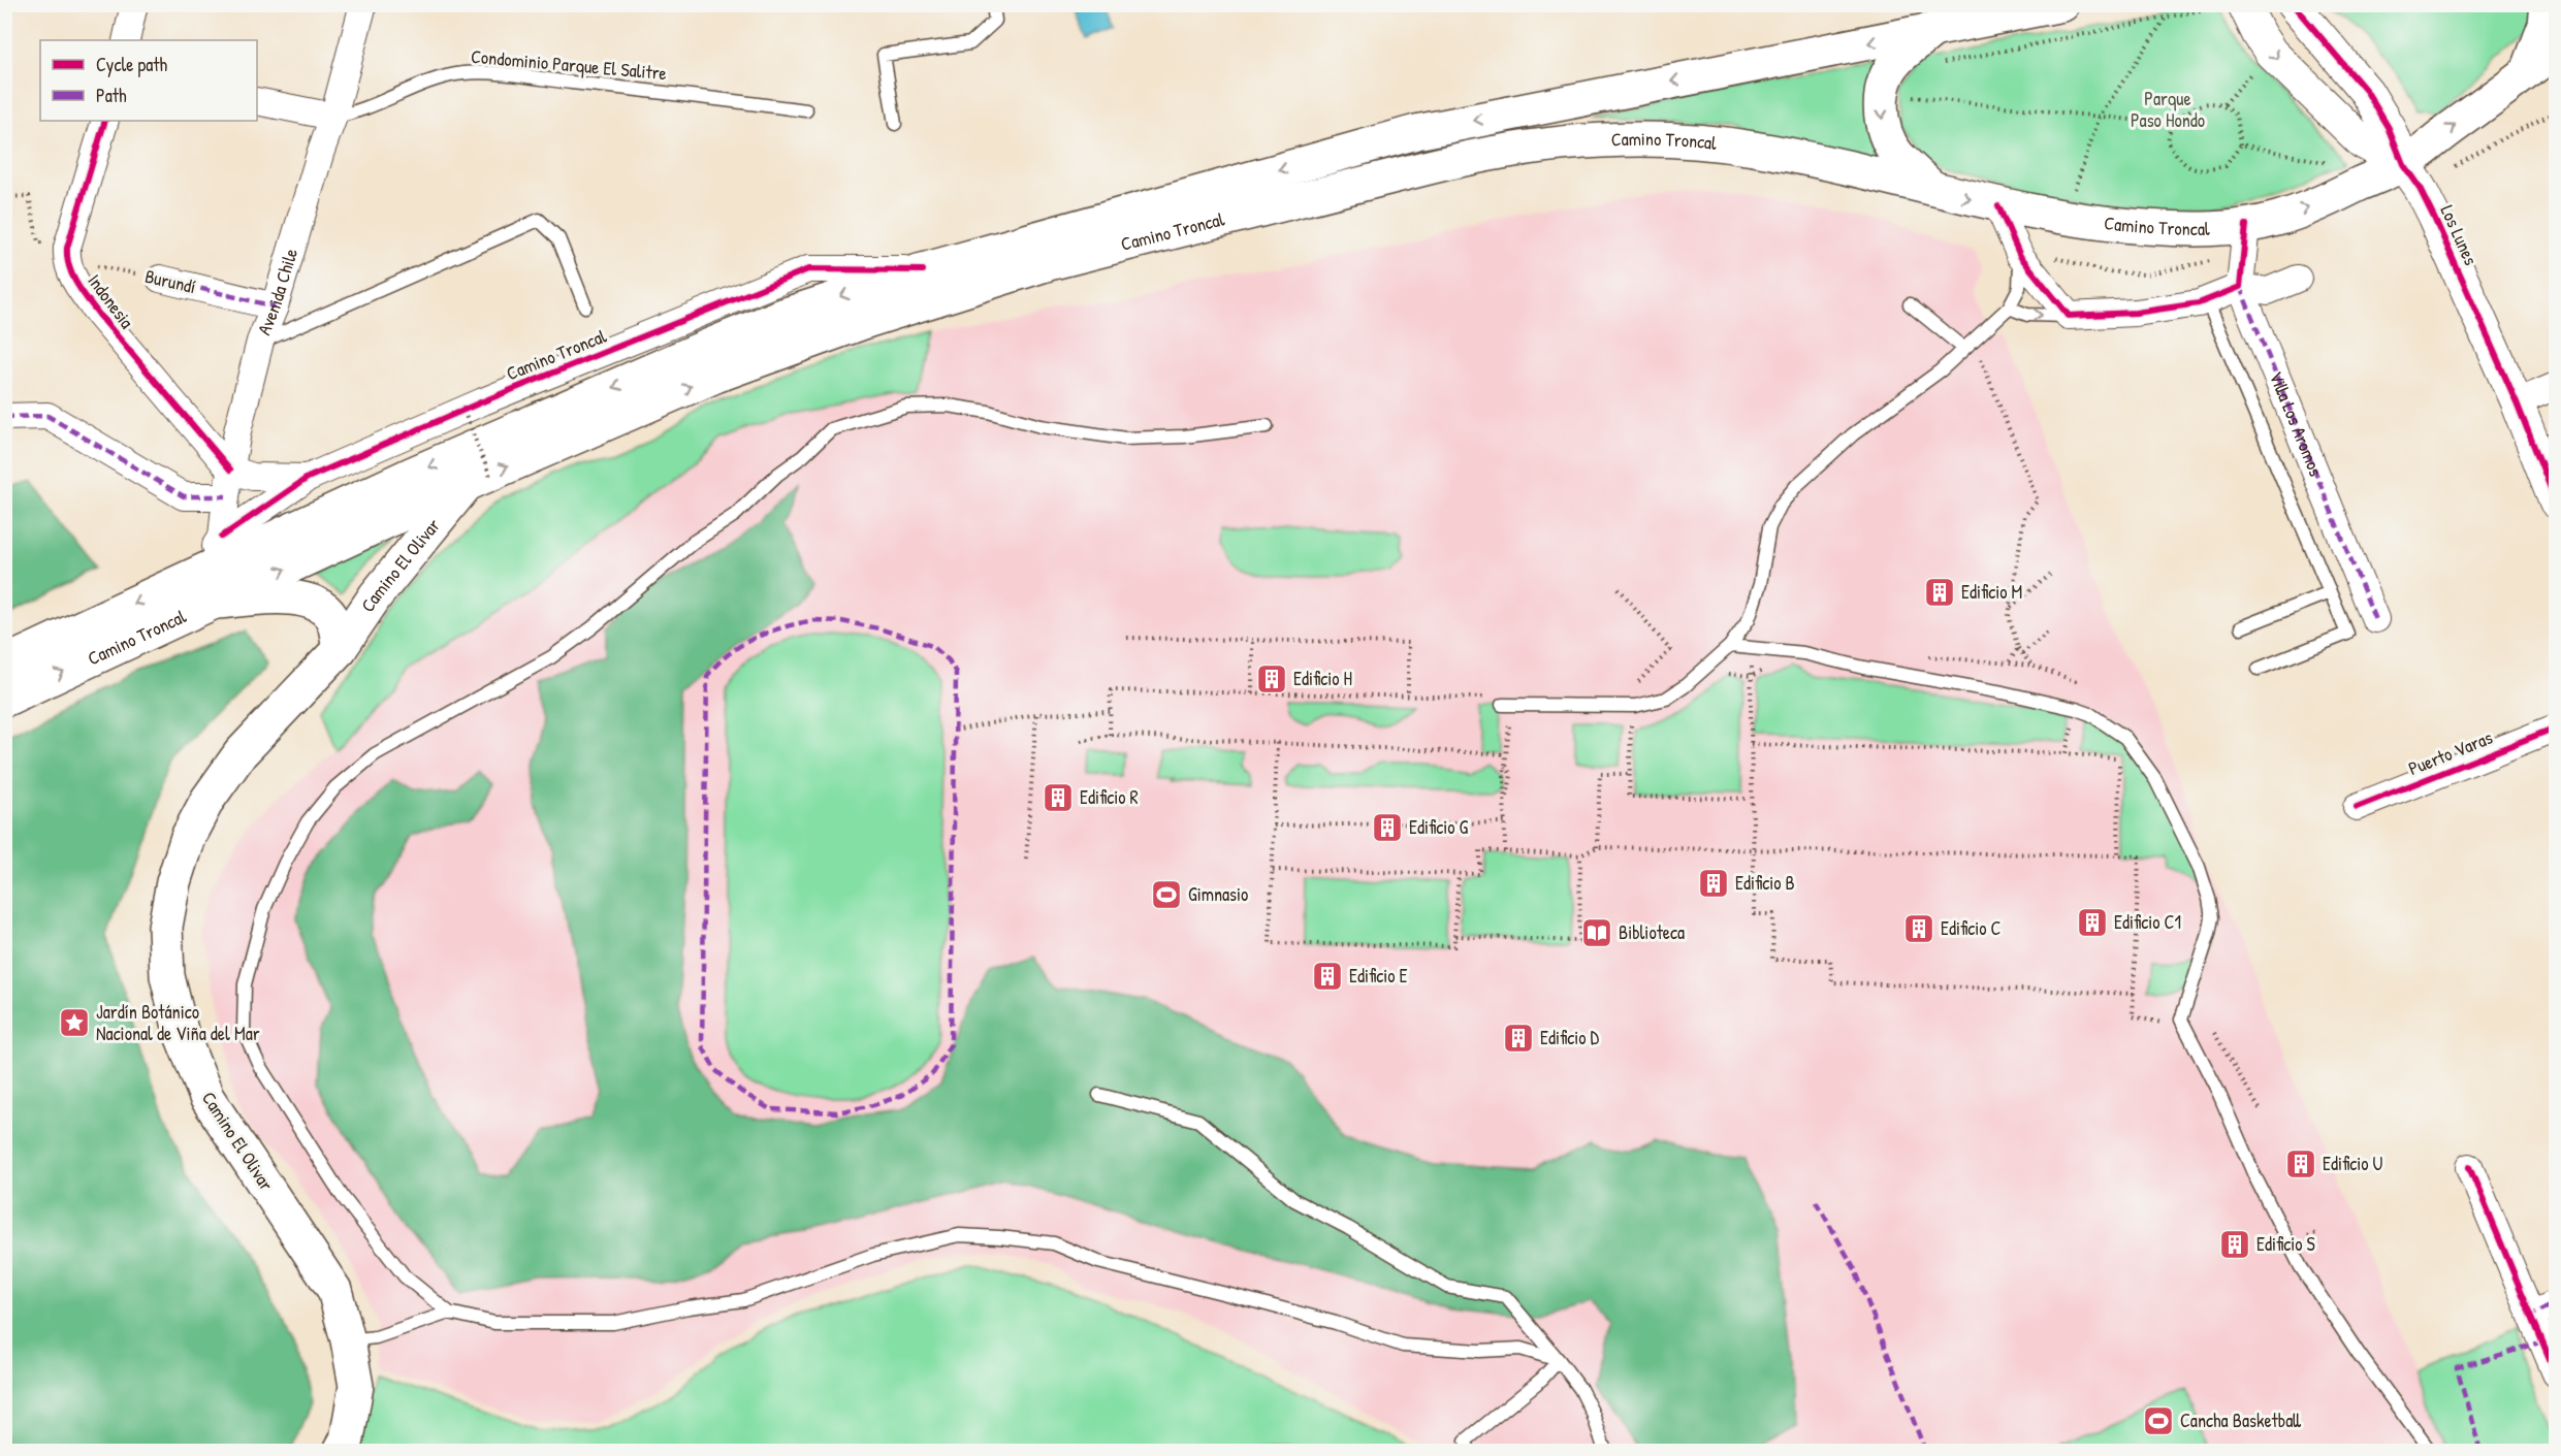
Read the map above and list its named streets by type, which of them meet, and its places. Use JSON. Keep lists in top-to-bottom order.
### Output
{
  "streets": {
    "main road": ["Camino Troncal", "Camino El Olivar"],
    "street": [
      "Los Lunes",
      "Burundí",
      "Avenida Chile",
      "Indonesia",
      "Villa Los Aromos",
      "Puerto Varas"
    ],
    "lane": ["Condominio Parque El Salitre"]
  },
  "crossings": [
    ["Condominio Parque El Salitre", "Avenida Chile"],
    ["Camino Troncal", "Los Lunes"],
    ["Camino Troncal", "Avenida Chile"],
    ["Camino Troncal", "Indonesia"],
    ["Camino Troncal", "Camino El Olivar"],
    ["Burundí", "Avenida Chile"],
    ["Burundí", "Indonesia"],
    ["Avenida Chile", "Indonesia"]
  ],
  "parks": ["Parque Paso Hondo"],
  "places": {
    "building": [
      "Edificio M",
      "Edificio H",
      "Edificio R",
      "Edificio G",
      "Edificio B",
      "Edificio C1",
      "Edificio C",
      "Edificio E",
      "Edificio D",
      "Edificio U",
      "Edificio S"
    ],
    "sports": ["Gimnasio", "Cancha Basketball"],
    "library": ["Biblioteca"],
    "place": ["Jardín Botánico Nacional de Viña del Mar"]
  },
  "legend": ["Cycle path", "Path"]
}
